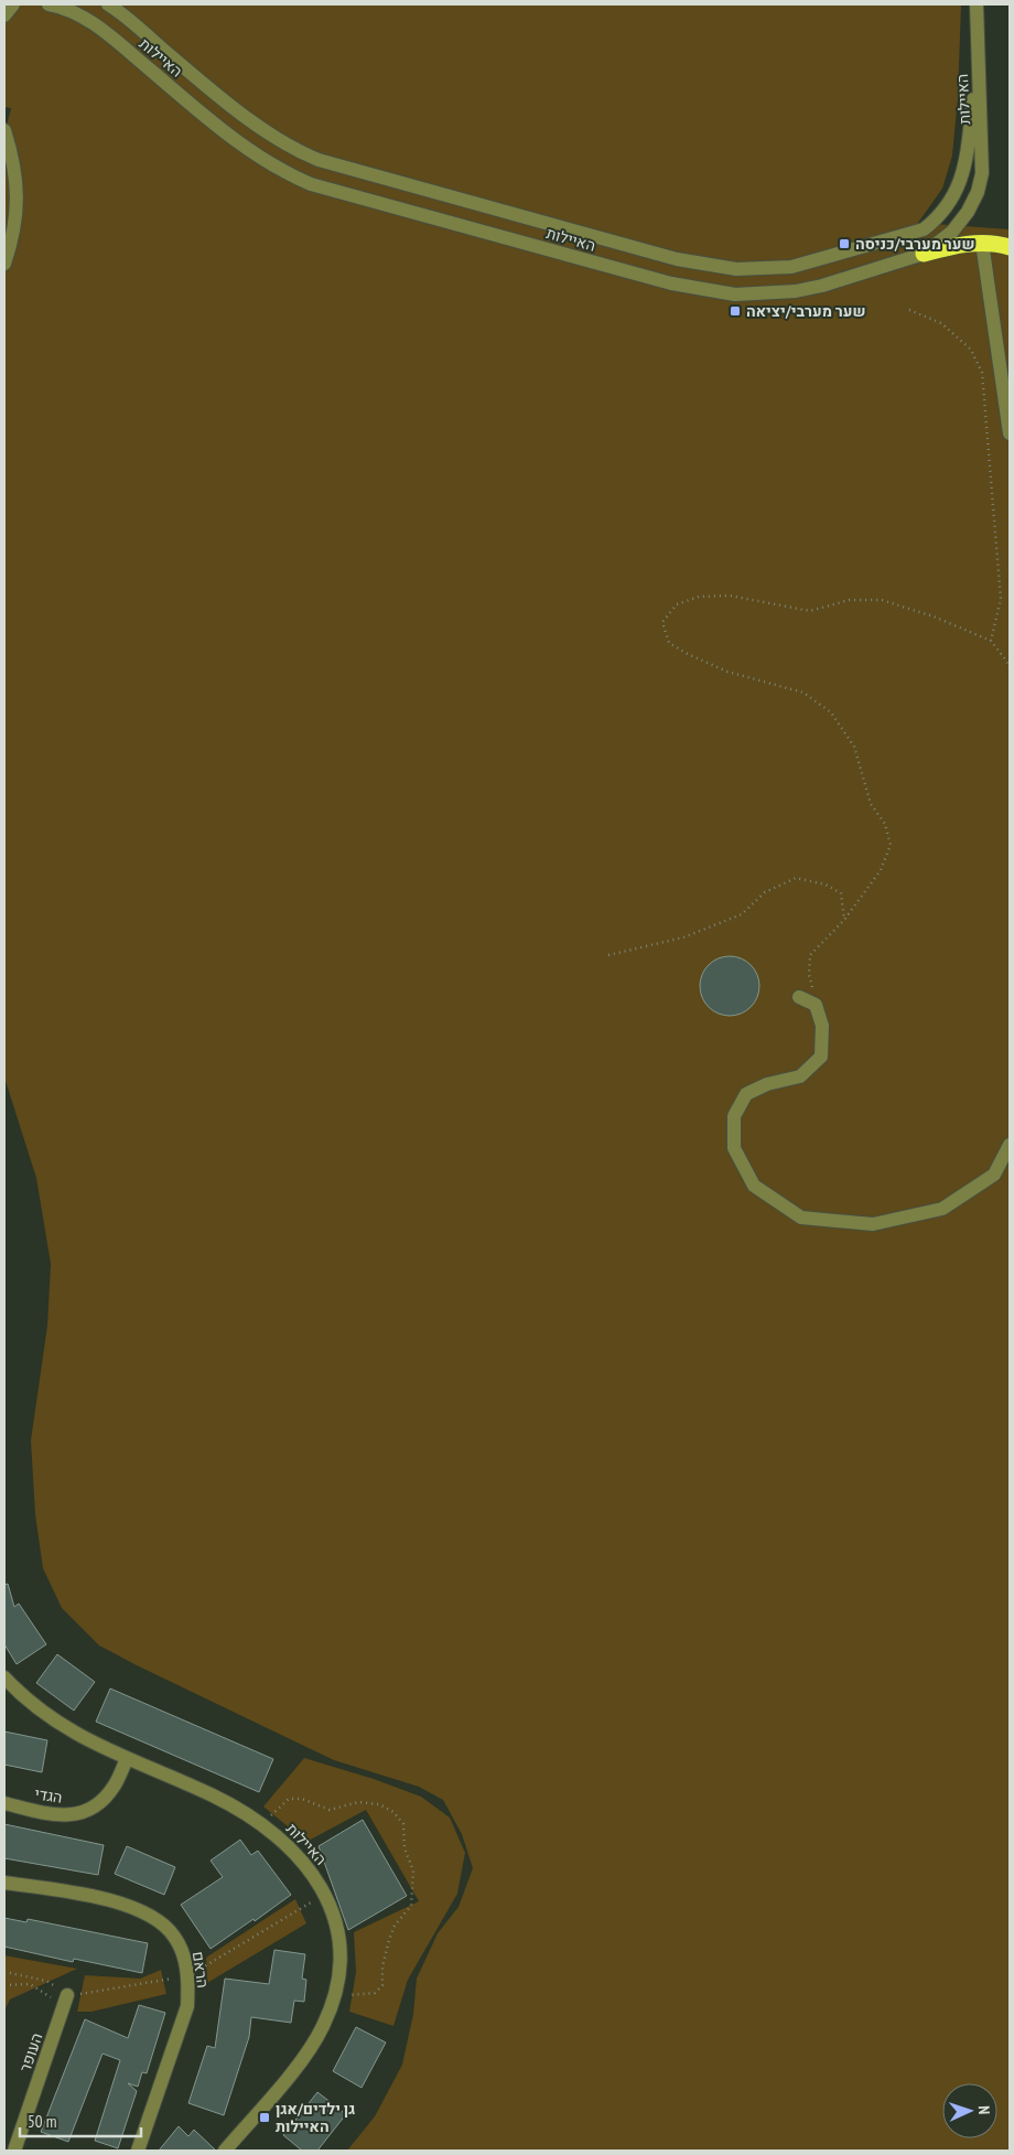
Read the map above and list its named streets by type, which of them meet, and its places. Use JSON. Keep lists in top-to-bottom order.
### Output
{
  "streets": {
    "street": [
      "האיילות",
      "הגדי",
      "הראם",
      "העופר"
    ]
  },
  "crossings": [
    ["האיילות", "הגדי"]
  ],
  "places": {
    "transit": ["שער מערבי/כניסה", "שער מערבי/יציאה", "גן ילדים/אגן האיילות"]
  },
  "scale_bar": "50 m",
  "north": "right"
}
